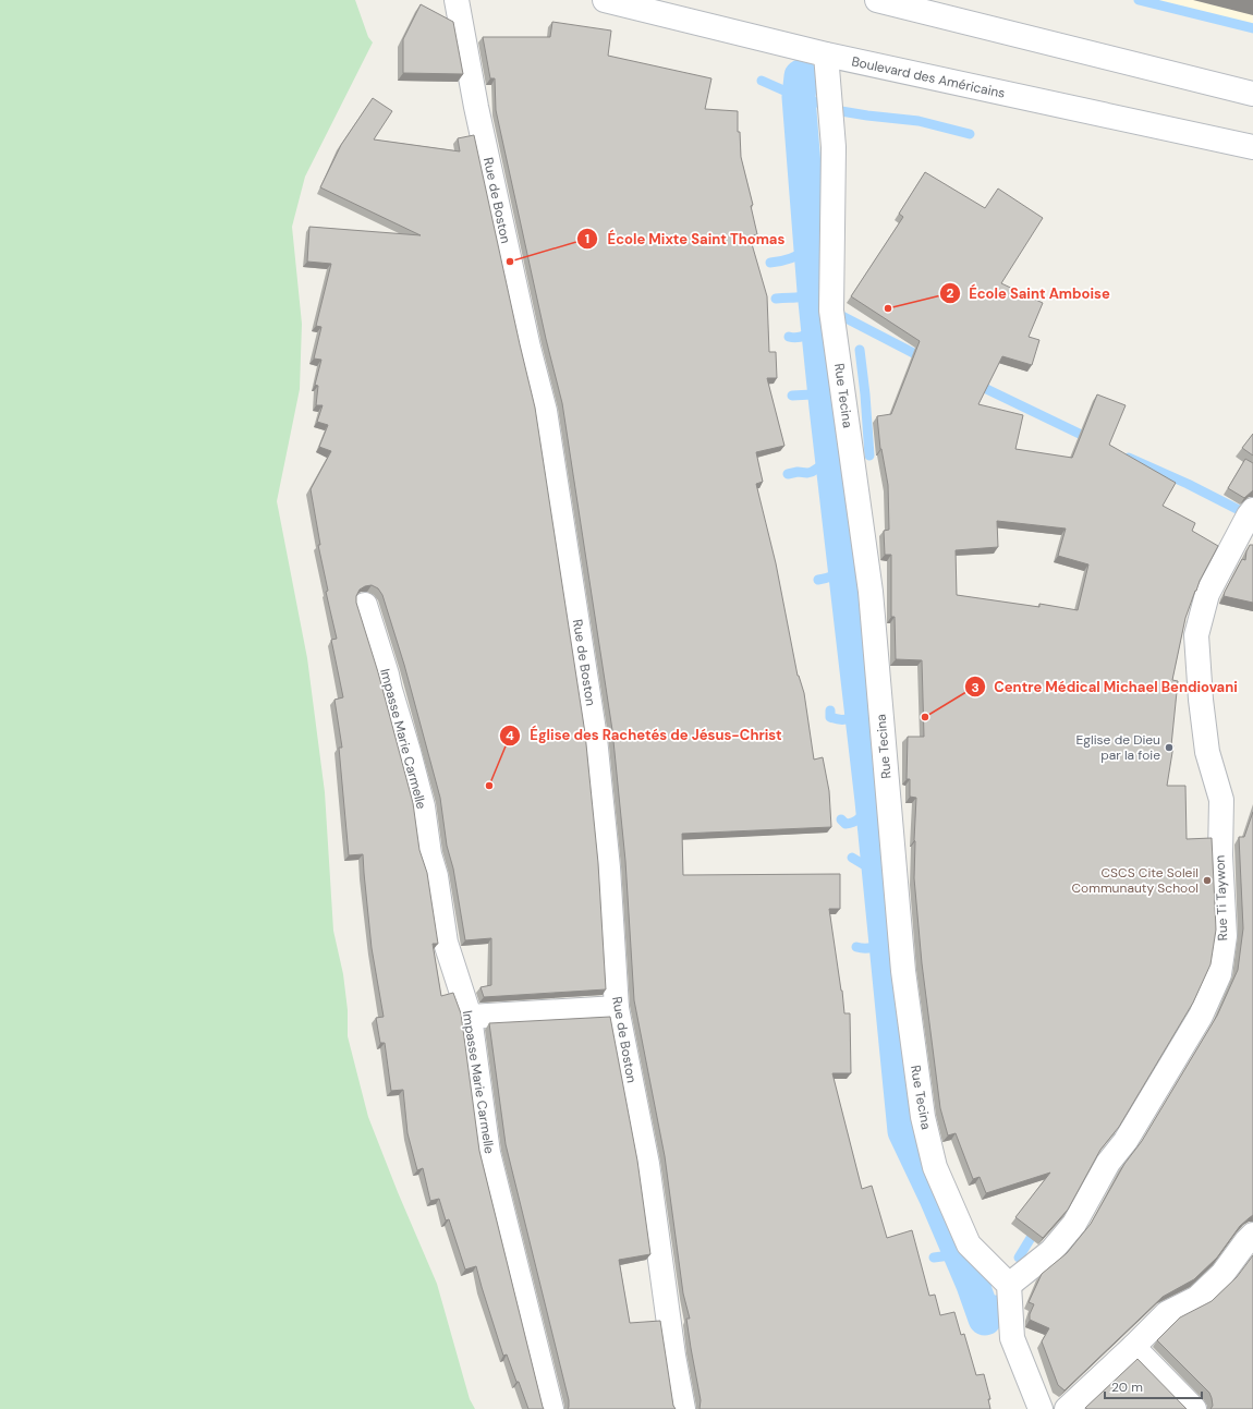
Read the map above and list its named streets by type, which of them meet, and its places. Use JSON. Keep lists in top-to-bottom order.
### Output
{
  "streets": {
    "street": [
      "Boulevard des Américains",
      "Rue de Boston",
      "Rue Tecina",
      "Impasse Marie Carmelle",
      "Rue Ti Taywon"
    ]
  },
  "crossings": [
    ["Boulevard des Américains", "Rue Tecina"],
    ["Rue Tecina", "Rue Ti Taywon"]
  ],
  "places": [
    "École Mixte Saint Thomas",
    "École Saint Amboise",
    "Centre Médical Michael Bendiovani",
    "Eglise de Dieu par la foie",
    "Église des Rachetés de Jésus-Christ",
    "CSCS Cite Soleil Communauty School"
  ],
  "scale_bar": "20 m"
}
